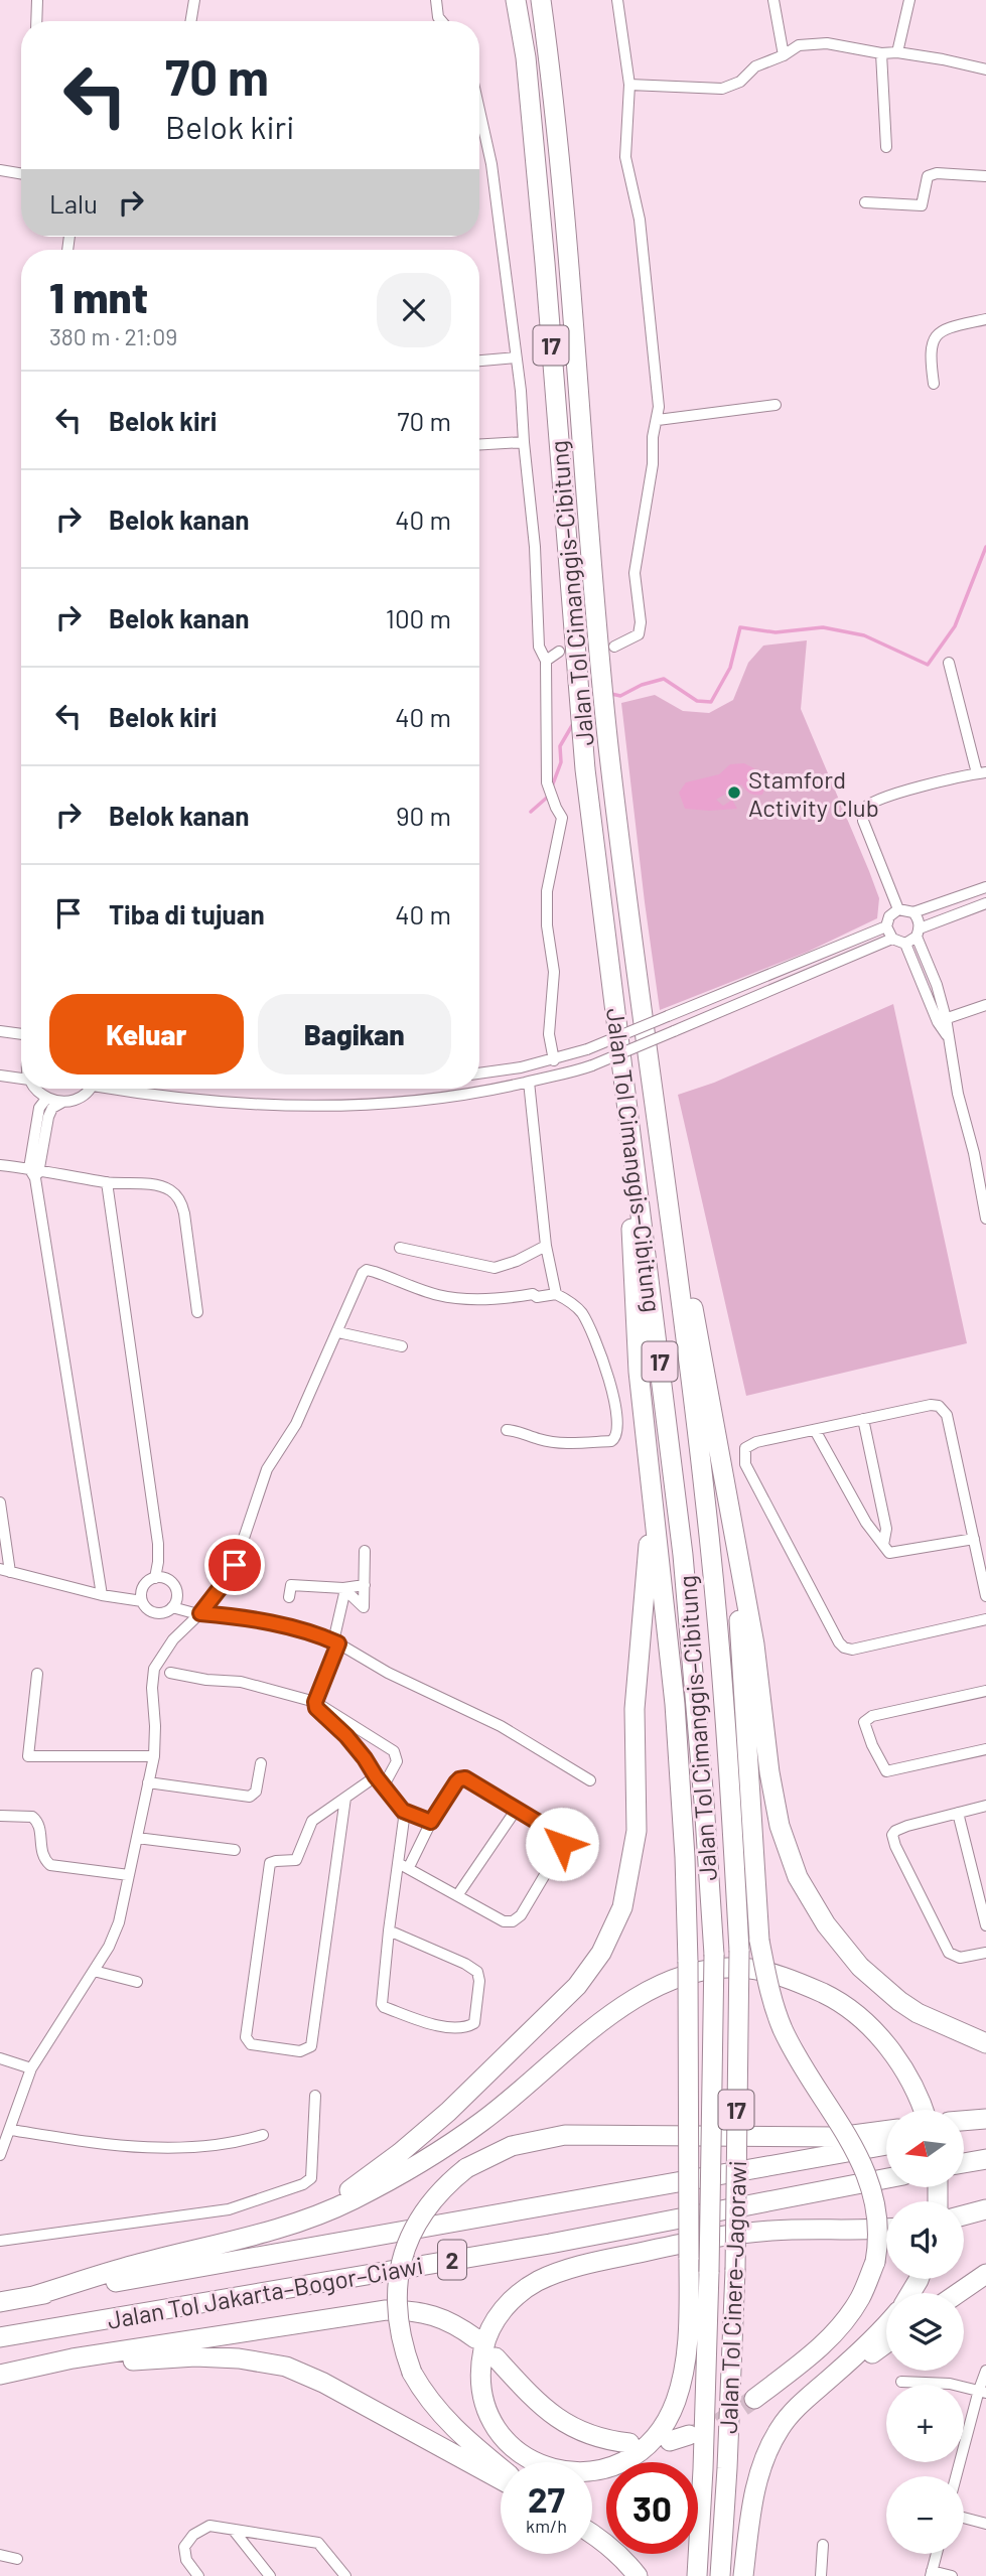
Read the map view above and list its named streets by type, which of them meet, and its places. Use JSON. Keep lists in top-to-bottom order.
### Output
{
  "streets": {
    "highway": [
      "17",
      "Jalan Tol Cimanggis–Cibitung",
      "2",
      "Jalan Tol Jakarta–Bogor–Ciawi",
      "Jalan Tol Cinere–Jagorawi"
    ]
  },
  "crossings": [
    ["Jalan Tol Cimanggis–Cibitung", "Jalan Tol Cinere–Jagorawi"]
  ],
  "places": ["Stamford Activity Club"],
  "north": "left",
  "page": {
    "turn": ["70 m", "Belok kiri"],
    "then": "Lalu",
    "heading": ["1 mnt", "380 m · 21:09"],
    "list": [
      {
        "name": "Belok kiri",
        "value": "70 m"
      },
      {
        "name": "Belok kanan",
        "value": "40 m"
      },
      {
        "name": "Belok kanan",
        "value": "100 m"
      },
      {
        "name": "Belok kiri",
        "value": "40 m"
      },
      {
        "name": "Belok kanan",
        "value": "90 m"
      },
      {
        "name": "Tiba di tujuan",
        "value": "40 m"
      }
    ],
    "buttons": ["Keluar", "Bagikan"],
    "map_buttons": ["+", "−"],
    "speed": "27 km/h",
    "limit": "30"
  }
}
